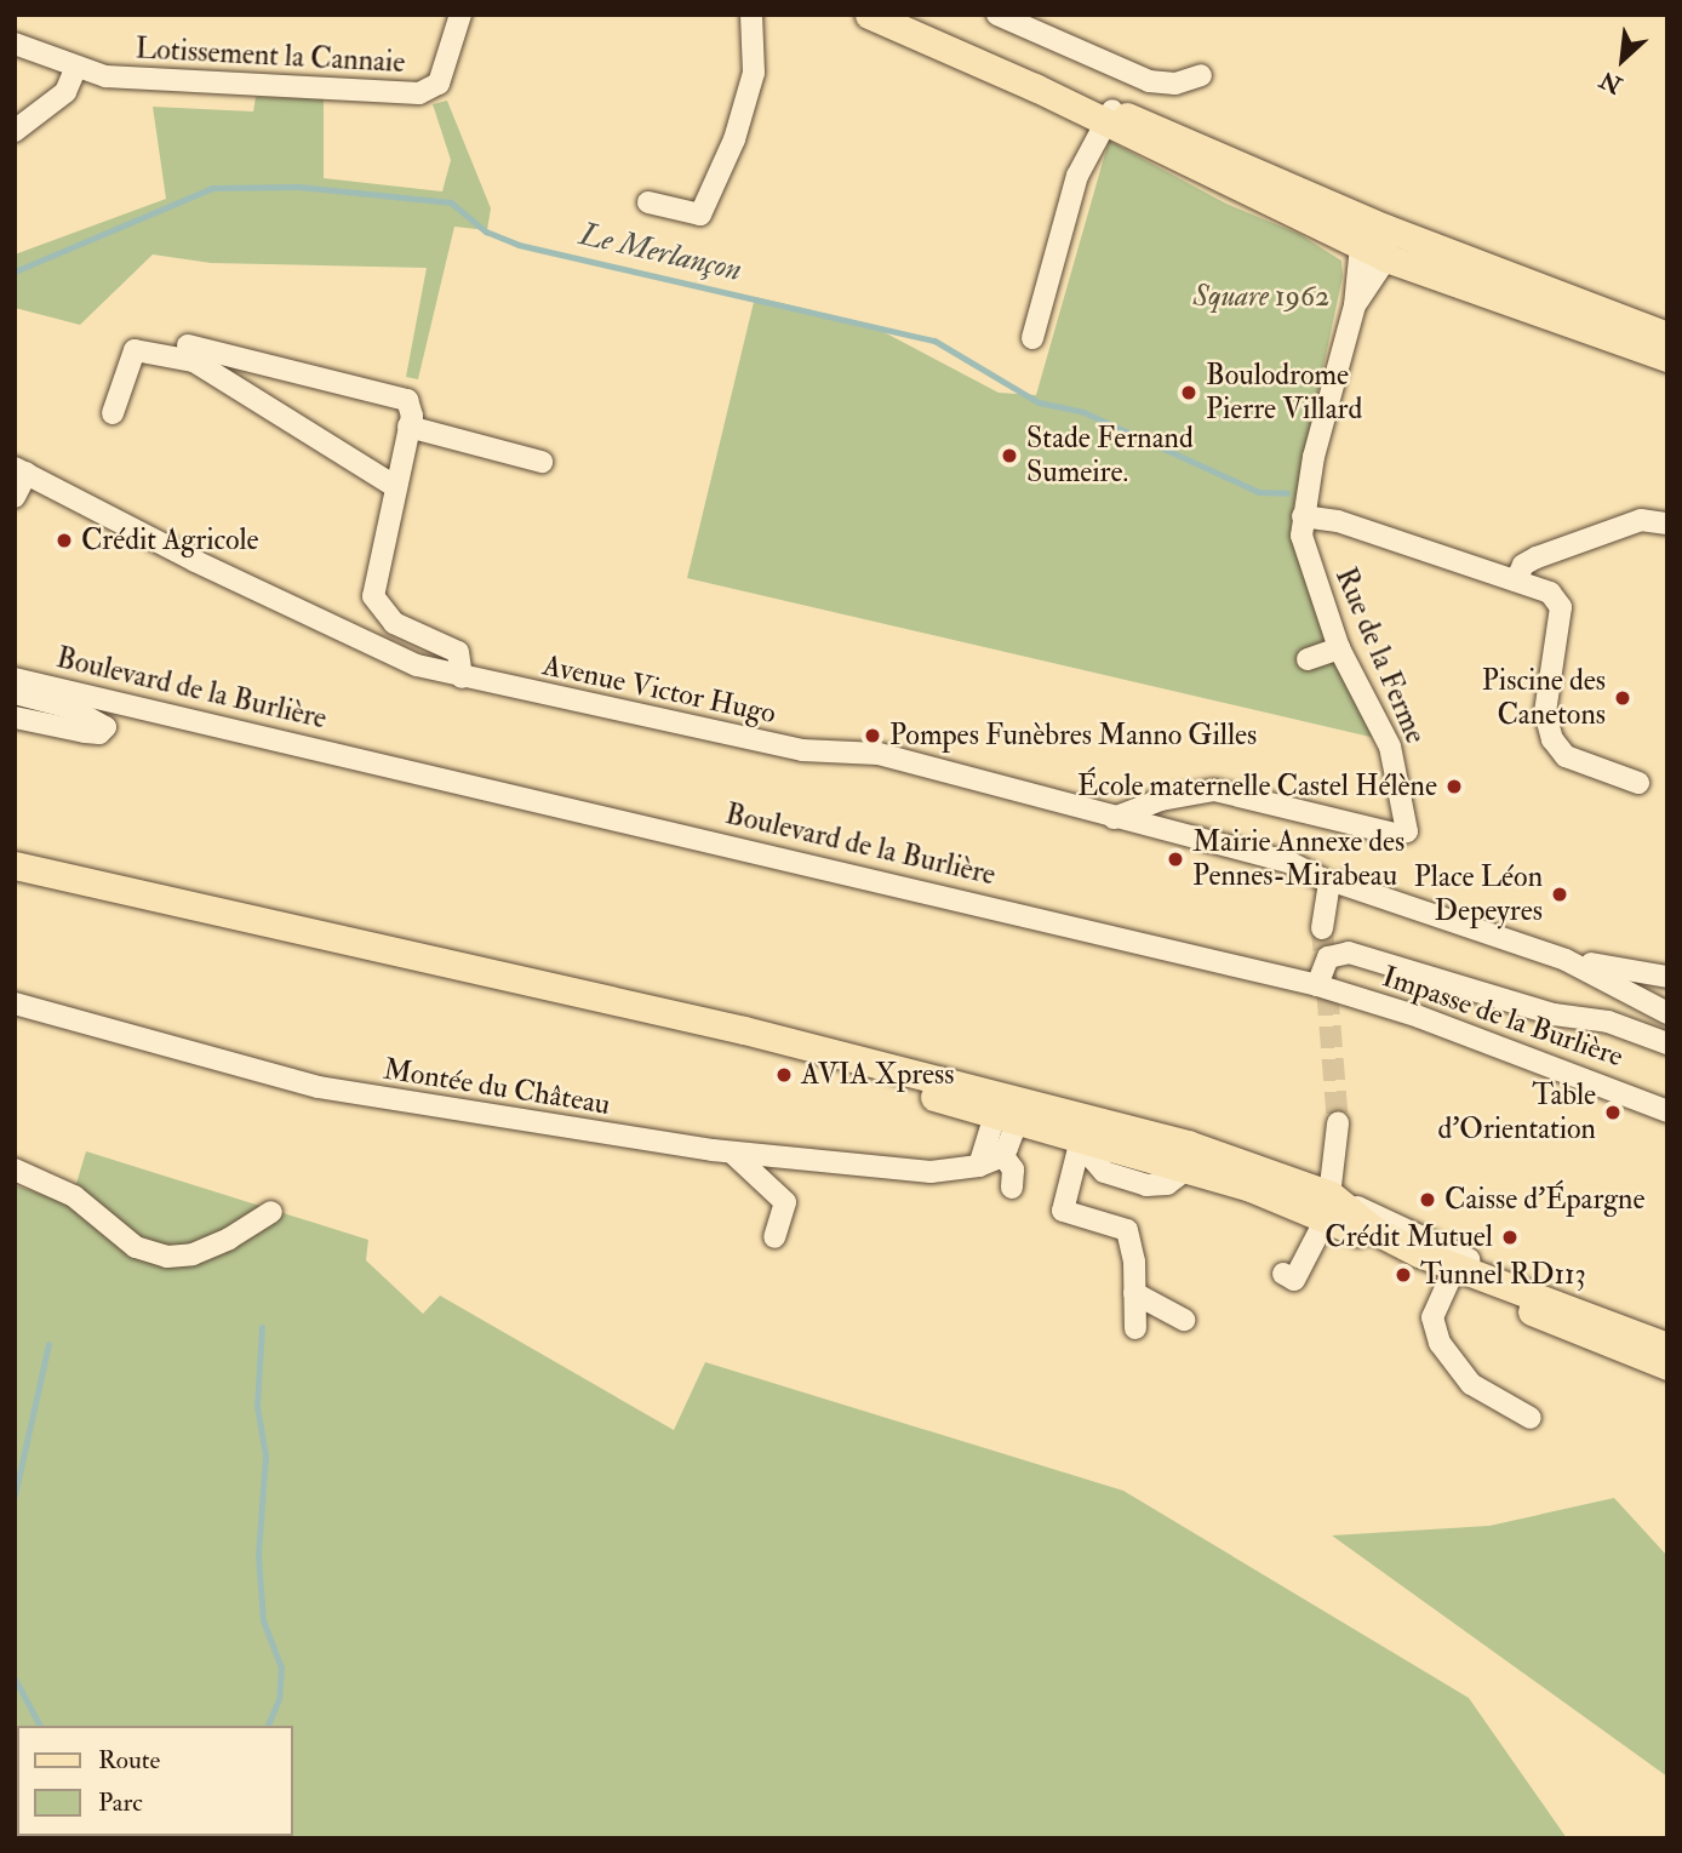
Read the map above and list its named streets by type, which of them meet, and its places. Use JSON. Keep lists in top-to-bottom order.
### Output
{
  "streets": {
    "street": [
      "Lotissement la Cannaie",
      "Rue de la Ferme",
      "Boulevard de la Burlière",
      "Avenue Victor Hugo",
      "Impasse de la Burlière",
      "Montée du Château"
    ]
  },
  "crossings": [
    ["Rue de la Ferme", "Avenue Victor Hugo"],
    ["Boulevard de la Burlière", "Impasse de la Burlière"]
  ],
  "water": ["Le Merlançon"],
  "parks": ["Square 1962"],
  "places": [
    "Boulodrome Pierre Villard",
    "Stade Fernand Sumeire.",
    "Crédit Agricole",
    "Piscine des Canetons",
    "Pompes Funèbres Manno Gilles",
    "École maternelle Castel Hélène",
    "Mairie Annexe des Pennes-Mirabeau",
    "Place Léon Depeyres",
    "AVIA Xpress",
    "Table d'Orientation",
    "Caisse d'Épargne",
    "Crédit Mutuel",
    "Tunnel RD113"
  ],
  "legend": ["Route", "Parc"],
  "north": "bottom left"
}
